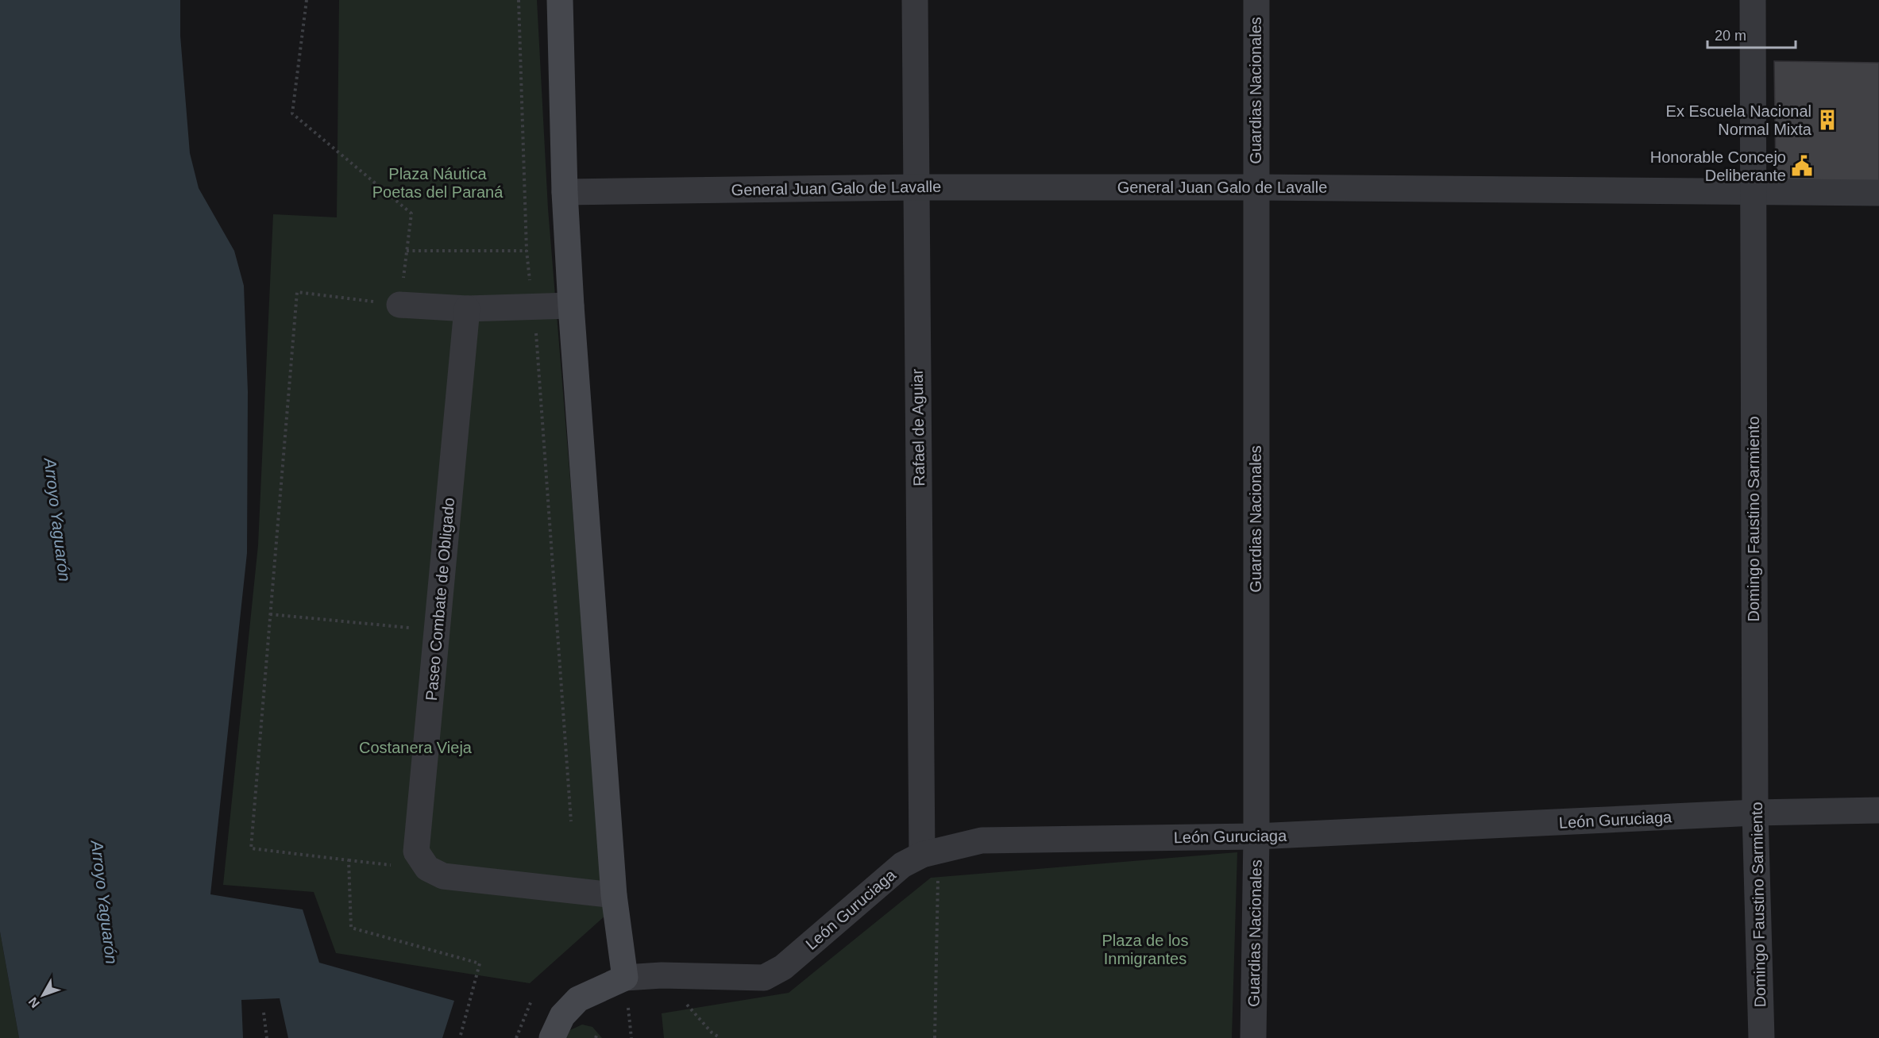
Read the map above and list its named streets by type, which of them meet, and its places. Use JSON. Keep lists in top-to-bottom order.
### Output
{
  "streets": {
    "street": [
      "Guardias Nacionales",
      "General Juan Galo de Lavalle",
      "Rafael de Aguiar",
      "Domingo Faustino Sarmiento",
      "Paseo Combate de Obligado",
      "León Guruciaga"
    ]
  },
  "crossings": [
    ["Guardias Nacionales", "General Juan Galo de Lavalle"],
    ["Guardias Nacionales", "León Guruciaga"],
    ["General Juan Galo de Lavalle", "Rafael de Aguiar"],
    ["General Juan Galo de Lavalle", "Domingo Faustino Sarmiento"],
    ["Rafael de Aguiar", "León Guruciaga"],
    ["Domingo Faustino Sarmiento", "León Guruciaga"]
  ],
  "water": ["Arroyo Yaguarón"],
  "parks": ["Plaza Náutica Poetas del Paraná", "Costanera Vieja", "Plaza de los Inmigrantes"],
  "places": {
    "building": ["Ex Escuela Nacional Normal Mixta"],
    "public building": ["Honorable Concejo Deliberante"]
  },
  "scale_bar": "20 m",
  "north": "bottom left"
}
